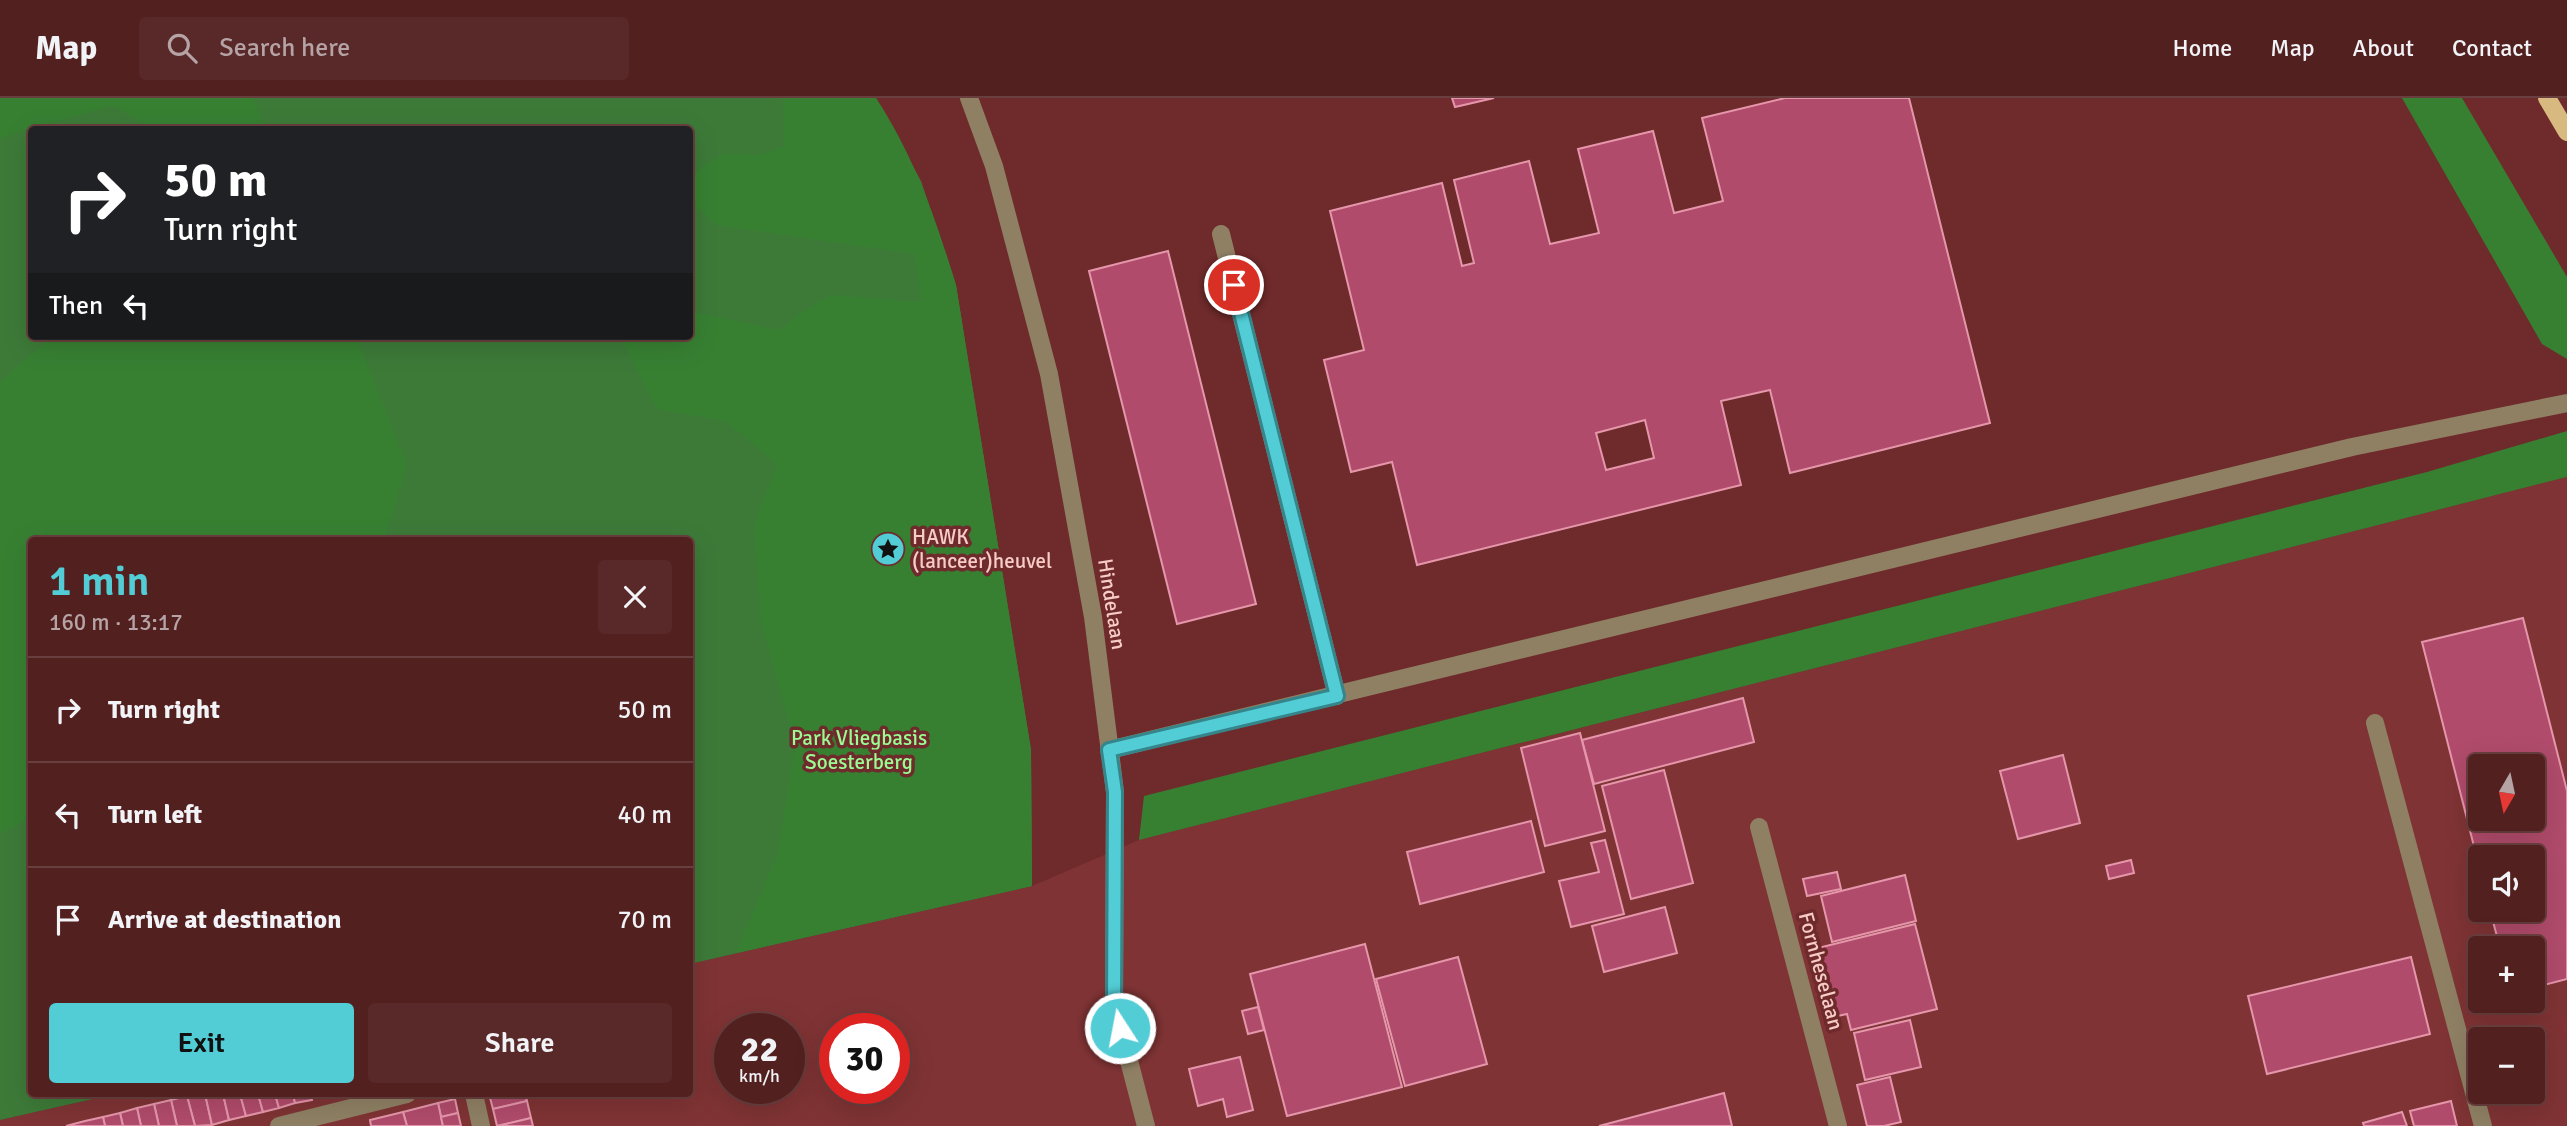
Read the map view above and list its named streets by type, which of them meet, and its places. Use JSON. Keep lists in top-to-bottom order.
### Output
{
  "streets": {
    "street": ["Hindelaan", "Fornheselaan"]
  },
  "parks": ["Park Vliegbasis Soesterberg"],
  "places": {
    "place": ["HAWK (lanceer)heuvel"]
  },
  "north": "bottom",
  "page": {
    "header": "Map",
    "search": "Search here",
    "nav": [
      "Home",
      "Map",
      "About",
      "Contact"
    ],
    "turn": ["50 m", "Turn right"],
    "then": "Then",
    "heading": ["1 min", "160 m · 13:17"],
    "list": [
      {
        "name": "Turn right",
        "value": "50 m"
      },
      {
        "name": "Turn left",
        "value": "40 m"
      },
      {
        "name": "Arrive at destination",
        "value": "70 m"
      }
    ],
    "map_buttons": ["+", "−"],
    "buttons": ["Exit", "Share"],
    "speed": "22 km/h",
    "limit": "30"
  }
}
